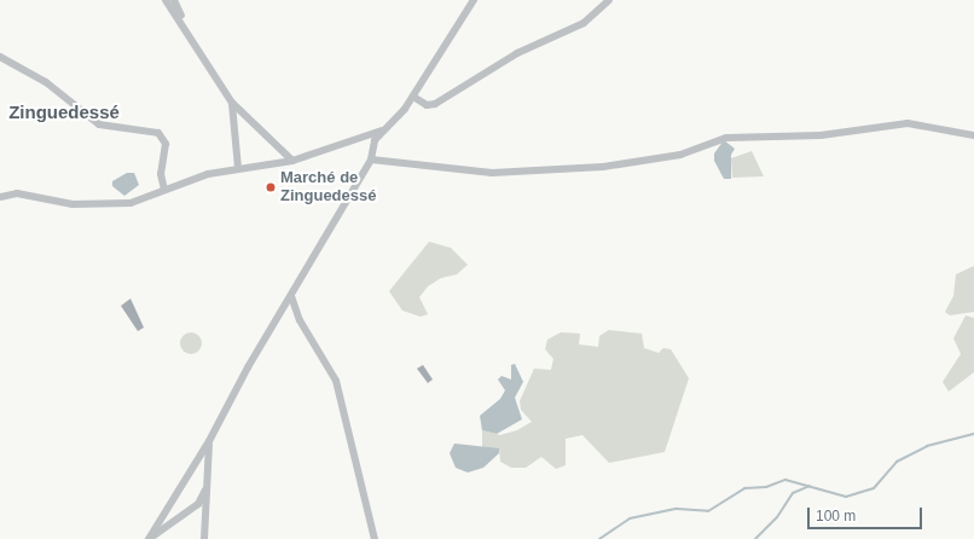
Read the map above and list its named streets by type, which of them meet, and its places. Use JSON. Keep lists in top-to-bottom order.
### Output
{
  "districts": ["Zinguedessé"],
  "places": ["Marché de Zinguedessé"],
  "scale_bar": "100 m"
}
